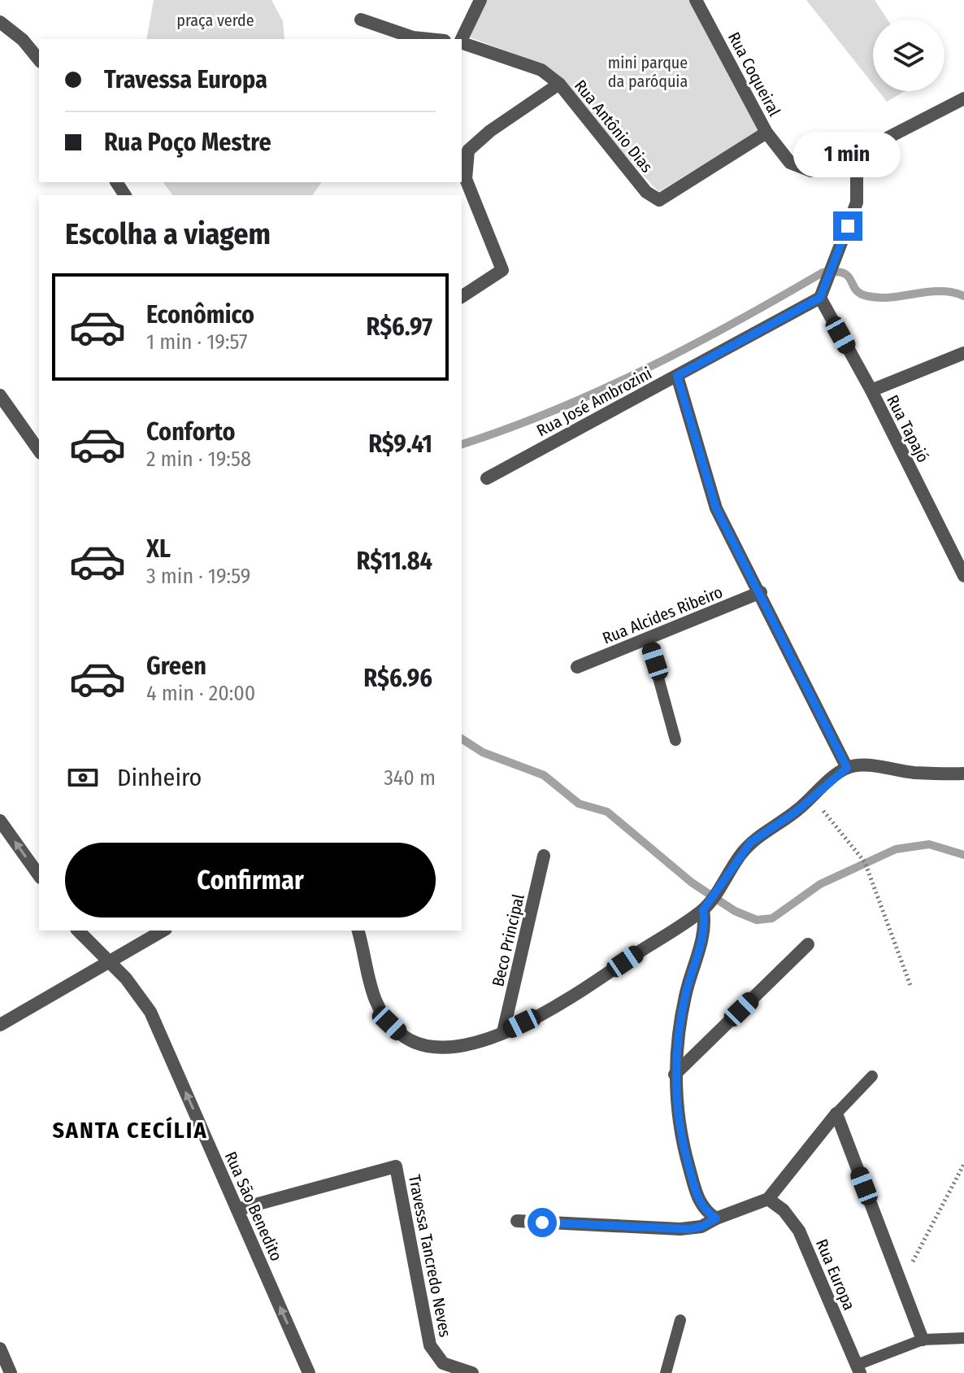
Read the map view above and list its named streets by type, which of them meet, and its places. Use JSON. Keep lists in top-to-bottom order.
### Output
{
  "streets": {
    "street": [
      "Rua Coqueiral",
      "Rua Antônio Dias",
      "Rua José Ambrozini",
      "Rua Tapajó",
      "Rua Alcides Ribeiro",
      "Beco Principal",
      "Rua São Benedito",
      "Travessa Tancredo Neves",
      "Rua Europa"
    ]
  },
  "crossings": [
    ["Rua Coqueiral", "Rua Antônio Dias"],
    ["Rua José Ambrozini", "Rua Tapajó"],
    ["Rua São Benedito", "Travessa Tancredo Neves"]
  ],
  "one_way": ["Rua São Benedito"],
  "districts": ["SANTA CECÍLIA"],
  "parks": ["praça verde", "mini parque da paróquia"],
  "page": {
    "banner": ["Travessa Europa", "Rua Poço Mestre"],
    "bubble": "1 min",
    "heading": "Escolha a viagem",
    "list": [
      {
        "name": "Econômico",
        "note": "1 min · 19:57",
        "value": "R$6.97"
      },
      {
        "name": "Conforto",
        "note": "2 min · 19:58",
        "value": "R$9.41"
      },
      {
        "name": "XL",
        "note": "3 min · 19:59",
        "value": "R$11.84"
      },
      {
        "name": "Green",
        "note": "4 min · 20:00",
        "value": "R$6.96"
      }
    ],
    "pay": ["Dinheiro", "340 m"],
    "buttons": "Confirmar"
  }
}
